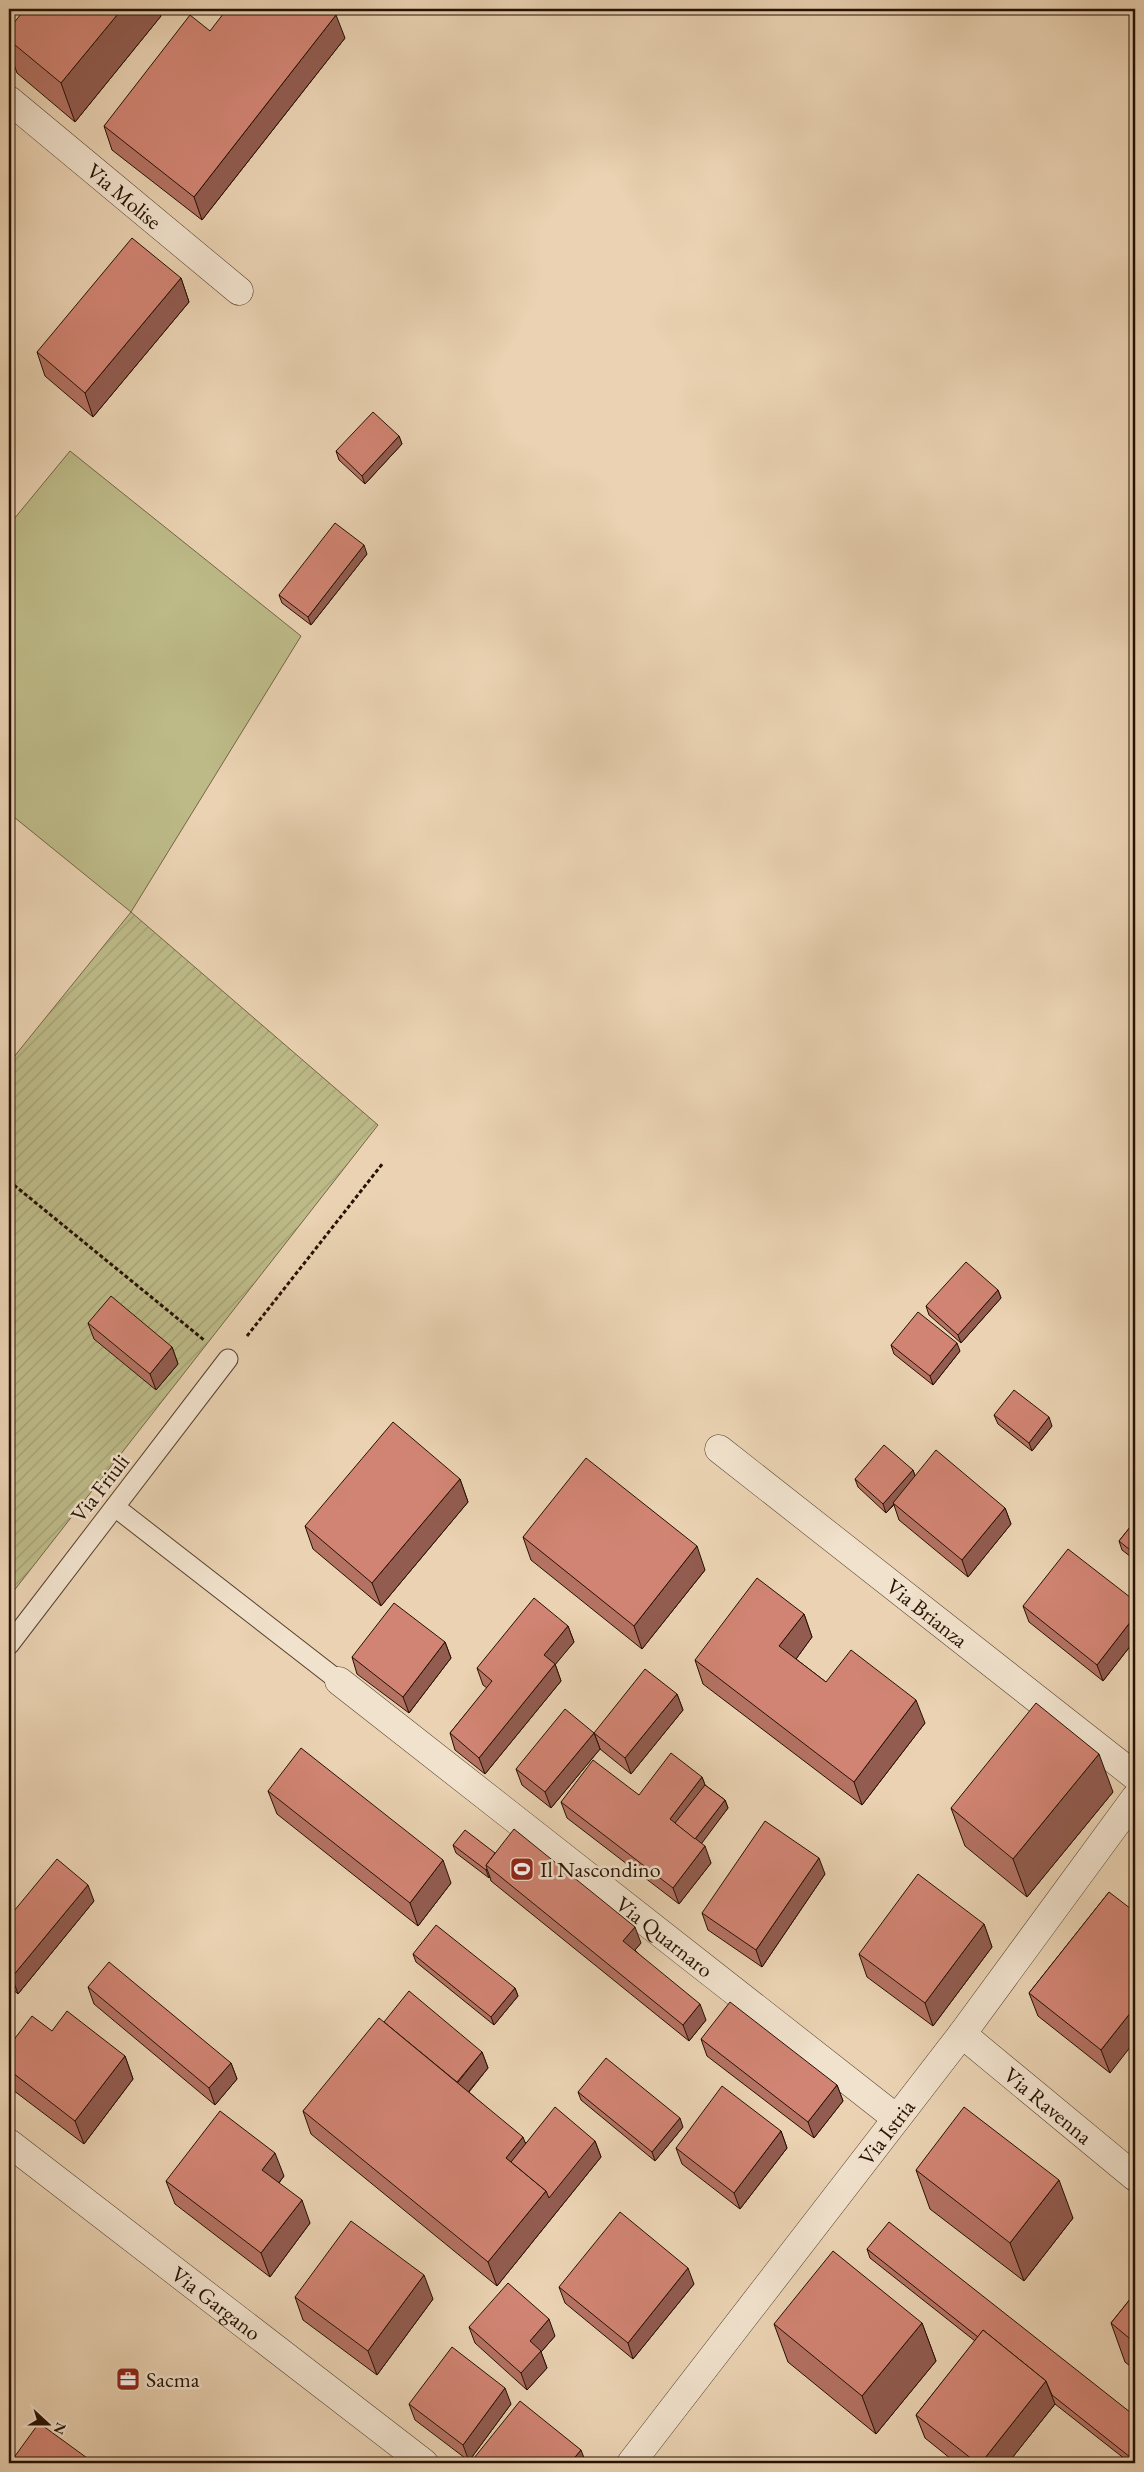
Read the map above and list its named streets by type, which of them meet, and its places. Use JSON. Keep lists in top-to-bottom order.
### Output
{
  "streets": {
    "street": [
      "Via Molise",
      "Via Brianza",
      "Via Quarnaro",
      "Via Ravenna",
      "Via Istria",
      "Via Gargano"
    ],
    "lane": ["Via Friuli"]
  },
  "crossings": [
    ["Via Quarnaro", "Via Istria"],
    ["Via Ravenna", "Via Istria"]
  ],
  "places": {
    "sports": ["Il Nascondino"],
    "office": ["Sacma"]
  },
  "north": "right"
}
